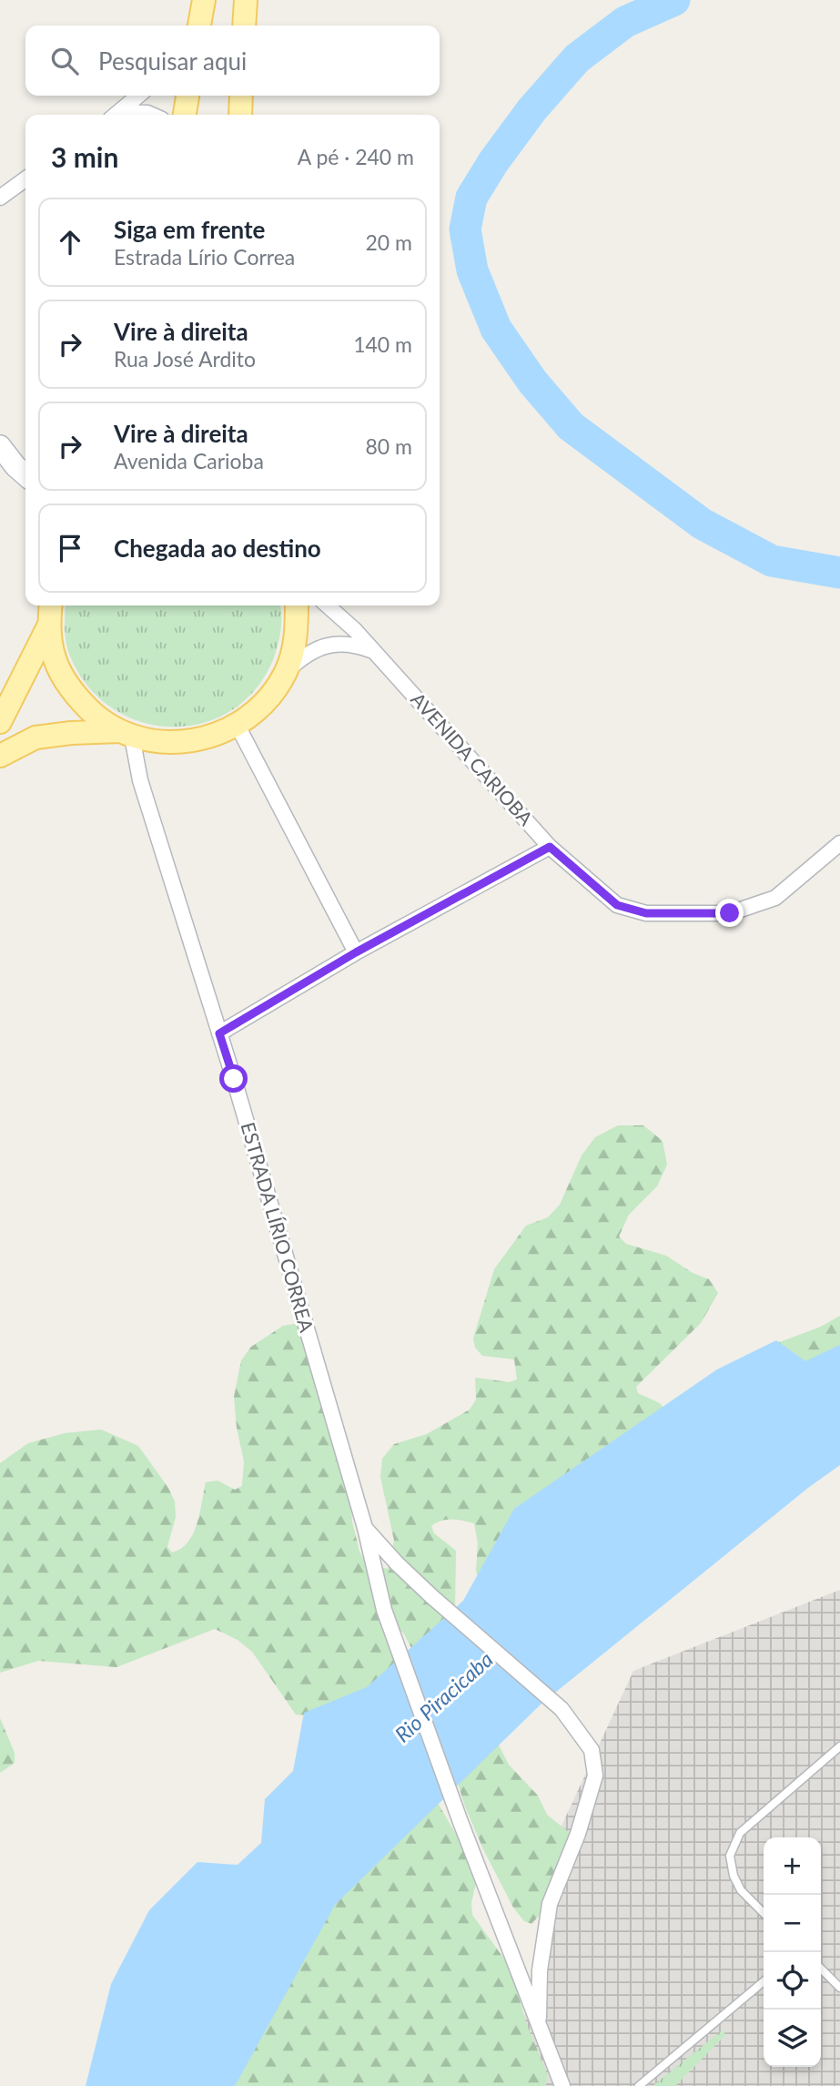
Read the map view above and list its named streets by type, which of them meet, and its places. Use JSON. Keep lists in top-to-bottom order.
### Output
{
  "streets": {
    "street": ["AVENIDA CARIOBA", "ESTRADA LÍRIO CORREA"]
  },
  "water": ["Rio Piracicaba"],
  "page": {
    "search": "Pesquisar aqui",
    "heading": ["3 min", "A pé · 240 m"],
    "list": [
      ["Siga em frente", "Estrada Lírio Correa", "20 m"],
      ["Vire à direita", "Rua José Ardito", "140 m"],
      ["Vire à direita", "Avenida Carioba", "80 m"],
      "Chegada ao destino"
    ],
    "map_buttons": ["+", "−"]
  }
}
